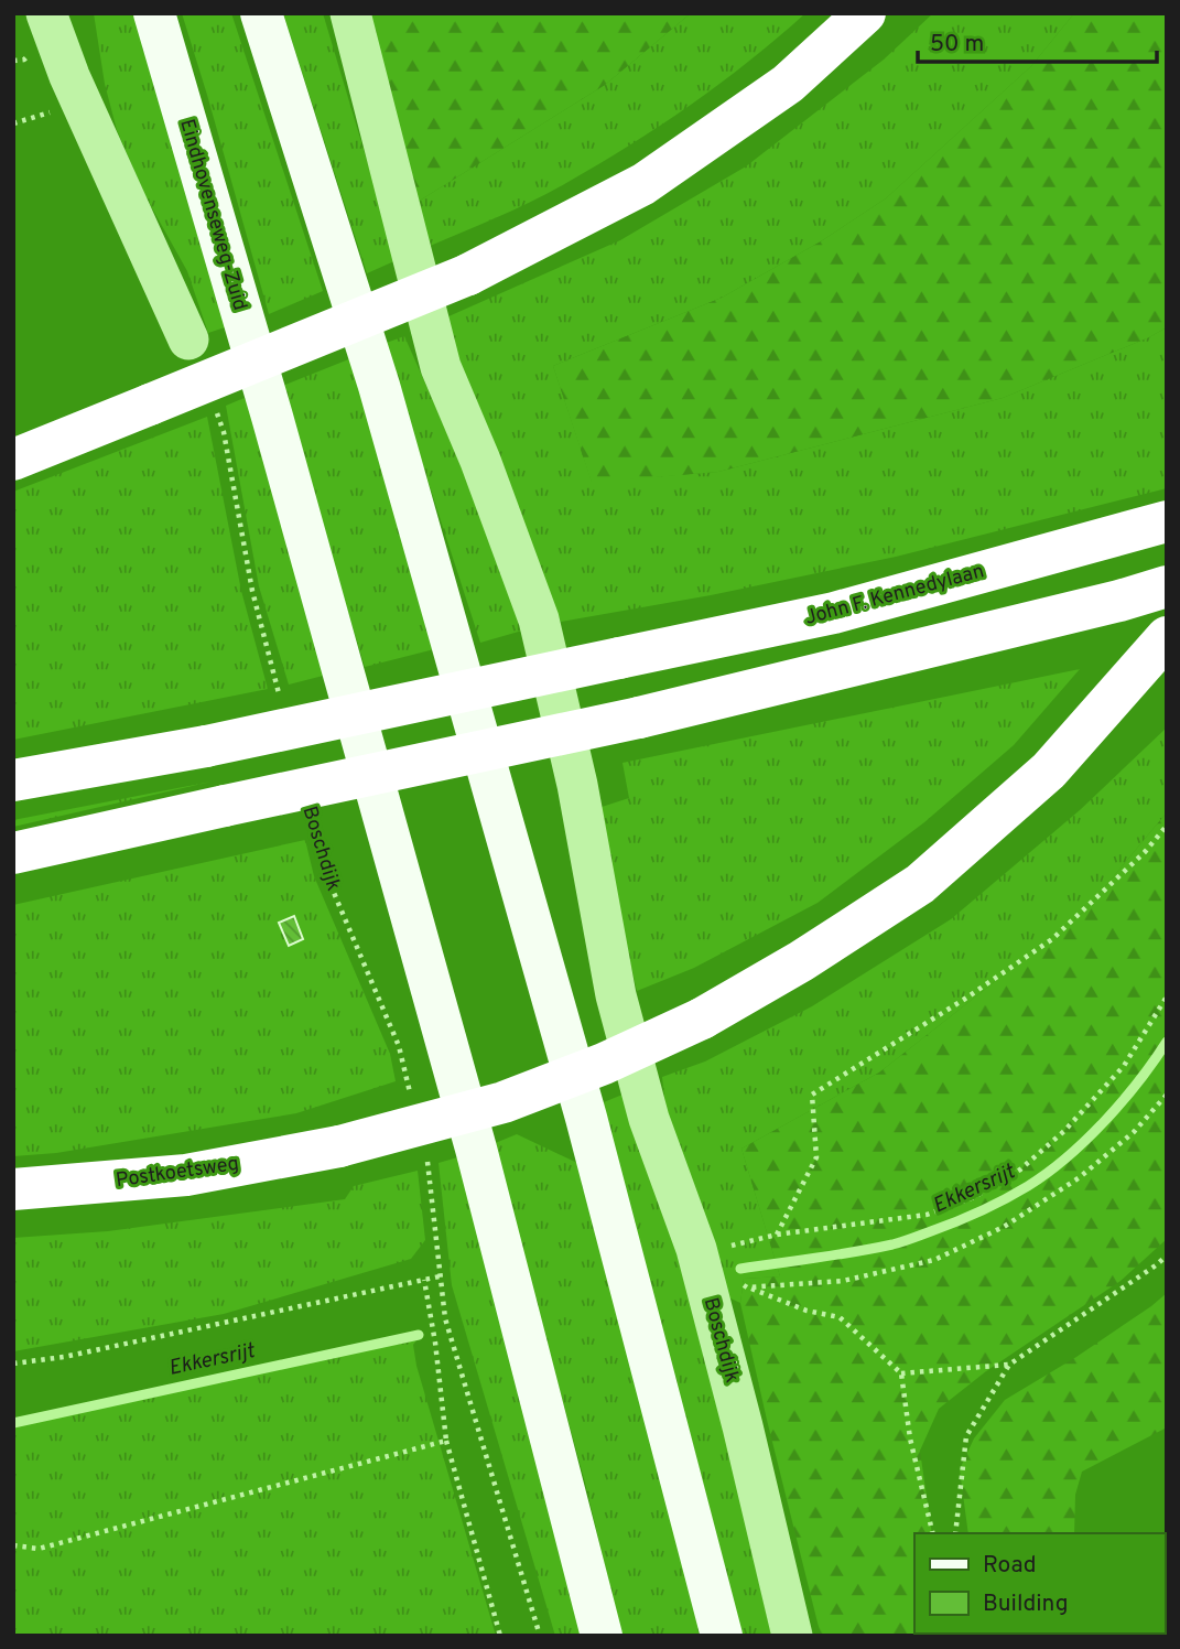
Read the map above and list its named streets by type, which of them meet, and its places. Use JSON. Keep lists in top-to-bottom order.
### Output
{
  "streets": {
    "highway": ["John F. Kennedylaan", "Boschdijk", "Postkoetsweg"],
    "main road": ["Eindhovenseweg-Zuid"]
  },
  "water": ["Ekkersrijt"],
  "legend": ["Road", "Building"],
  "scale_bar": "50 m"
}
